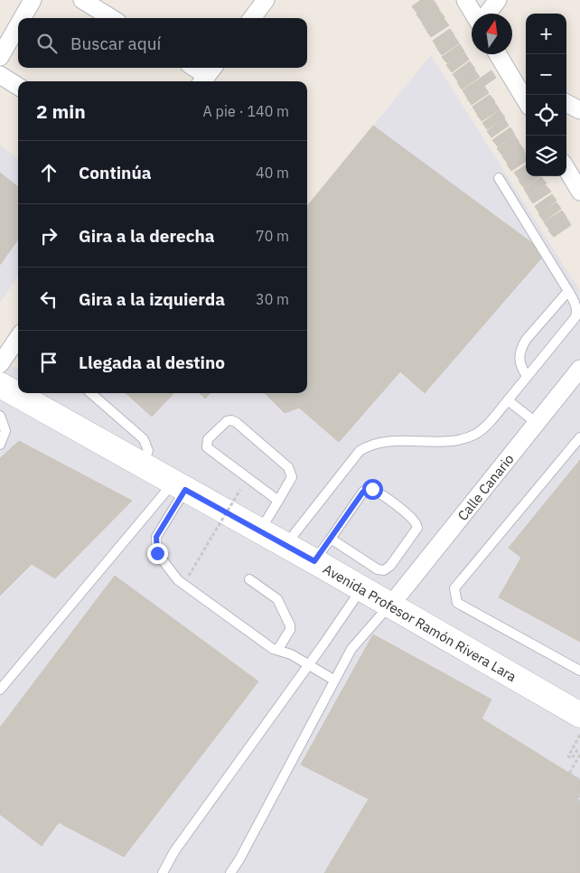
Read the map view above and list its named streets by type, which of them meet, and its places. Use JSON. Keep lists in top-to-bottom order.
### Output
{
  "streets": {
    "main road": ["Avenida Profesor Ramón Rivera Lara"],
    "street": ["Calle Canario"]
  },
  "crossings": [
    ["Calle Canario", "Avenida Profesor Ramón Rivera Lara"]
  ],
  "north": "top",
  "page": {
    "map_buttons": ["+", "−"],
    "search": "Buscar aquí",
    "heading": ["2 min", "A pie · 140 m"],
    "list": [
      ["Continúa", "40 m"],
      ["Gira a la derecha", "70 m"],
      ["Gira a la izquierda", "30 m"],
      "Llegada al destino"
    ]
  }
}
